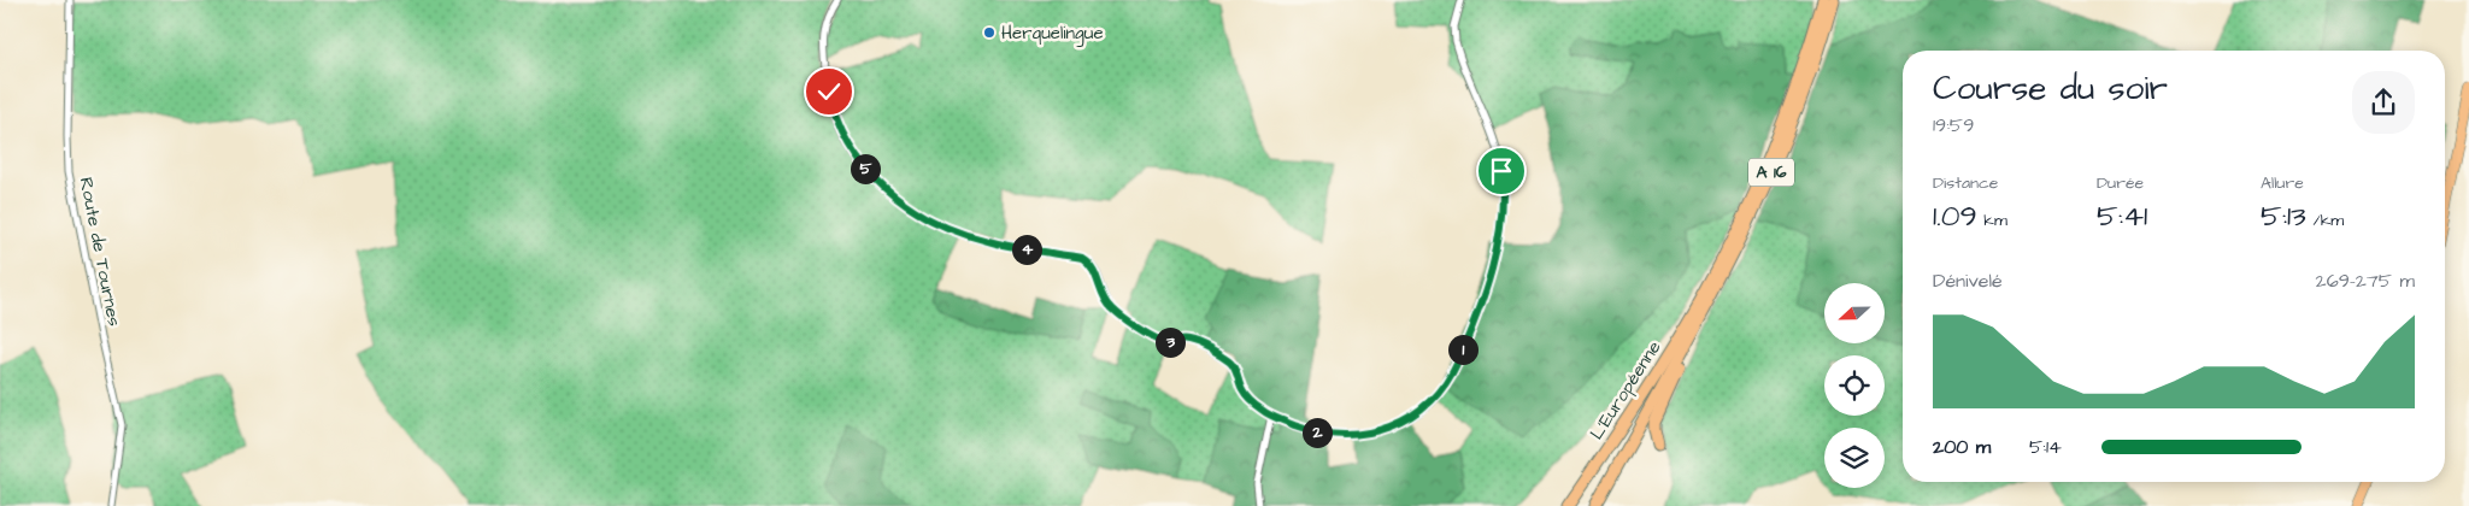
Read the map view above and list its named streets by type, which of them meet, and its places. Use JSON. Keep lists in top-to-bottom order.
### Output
{
  "streets": {
    "highway": ["A 16", "L'Européenne"],
    "street": ["Route de Tournes"]
  },
  "crossings": [
    ["A 16", "L'Européenne"]
  ],
  "places": ["Herquelingue"],
  "north": "left",
  "page": {
    "heading": ["Course du soir", "19:59"],
    "stats": [
      ["Distance", "1.09 km"],
      ["Durée", "5:41"],
      ["Allure", "5:13 /km"]
    ],
    "pins": [
      "5",
      "4",
      "3",
      "1",
      "2"
    ],
    "chart": ["Dénivelé", "269–275 m"],
    "list": [
      {
        "name": "200 m",
        "note": "5:14"
      }
    ]
  }
}
